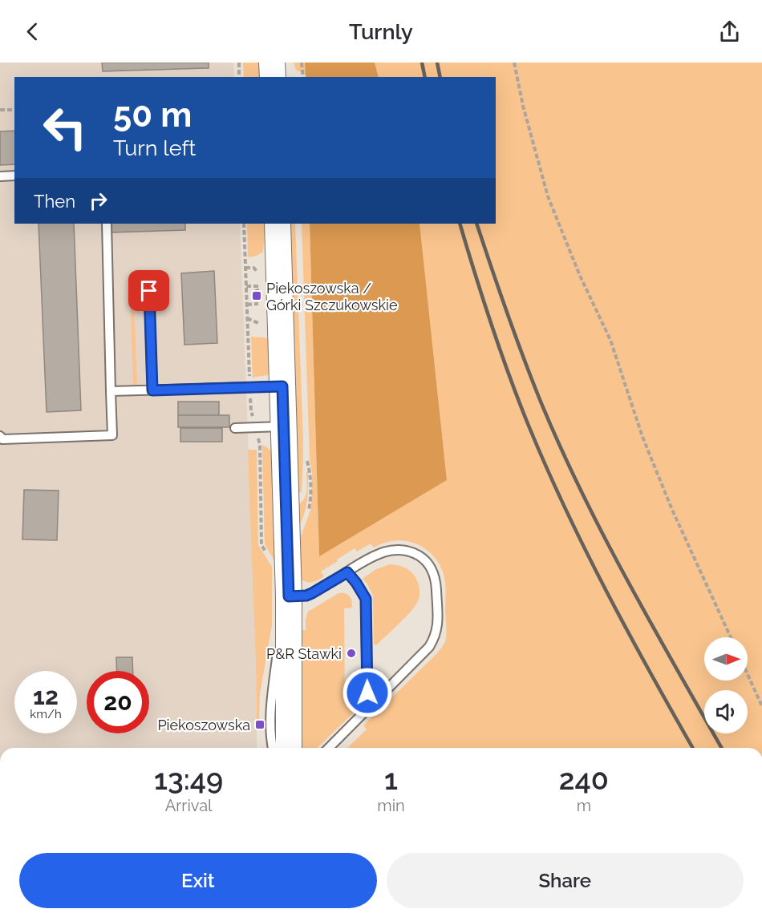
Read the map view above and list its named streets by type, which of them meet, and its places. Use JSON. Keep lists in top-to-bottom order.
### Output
{
  "places": {
    "transit": ["Piekoszowska / Górki Szczukowskie", "Piekoszowska"],
    "other": ["P&R Stawki"]
  },
  "north": "right",
  "page": {
    "header": "Turnly",
    "turn": ["50 m", "Turn left"],
    "then": "Then",
    "speed": "12 km/h",
    "limit": "20",
    "eta": [
      "13:49",
      "Arrival",
      "1",
      "min",
      "240",
      "m"
    ],
    "buttons": ["Exit", "Share"]
  }
}
